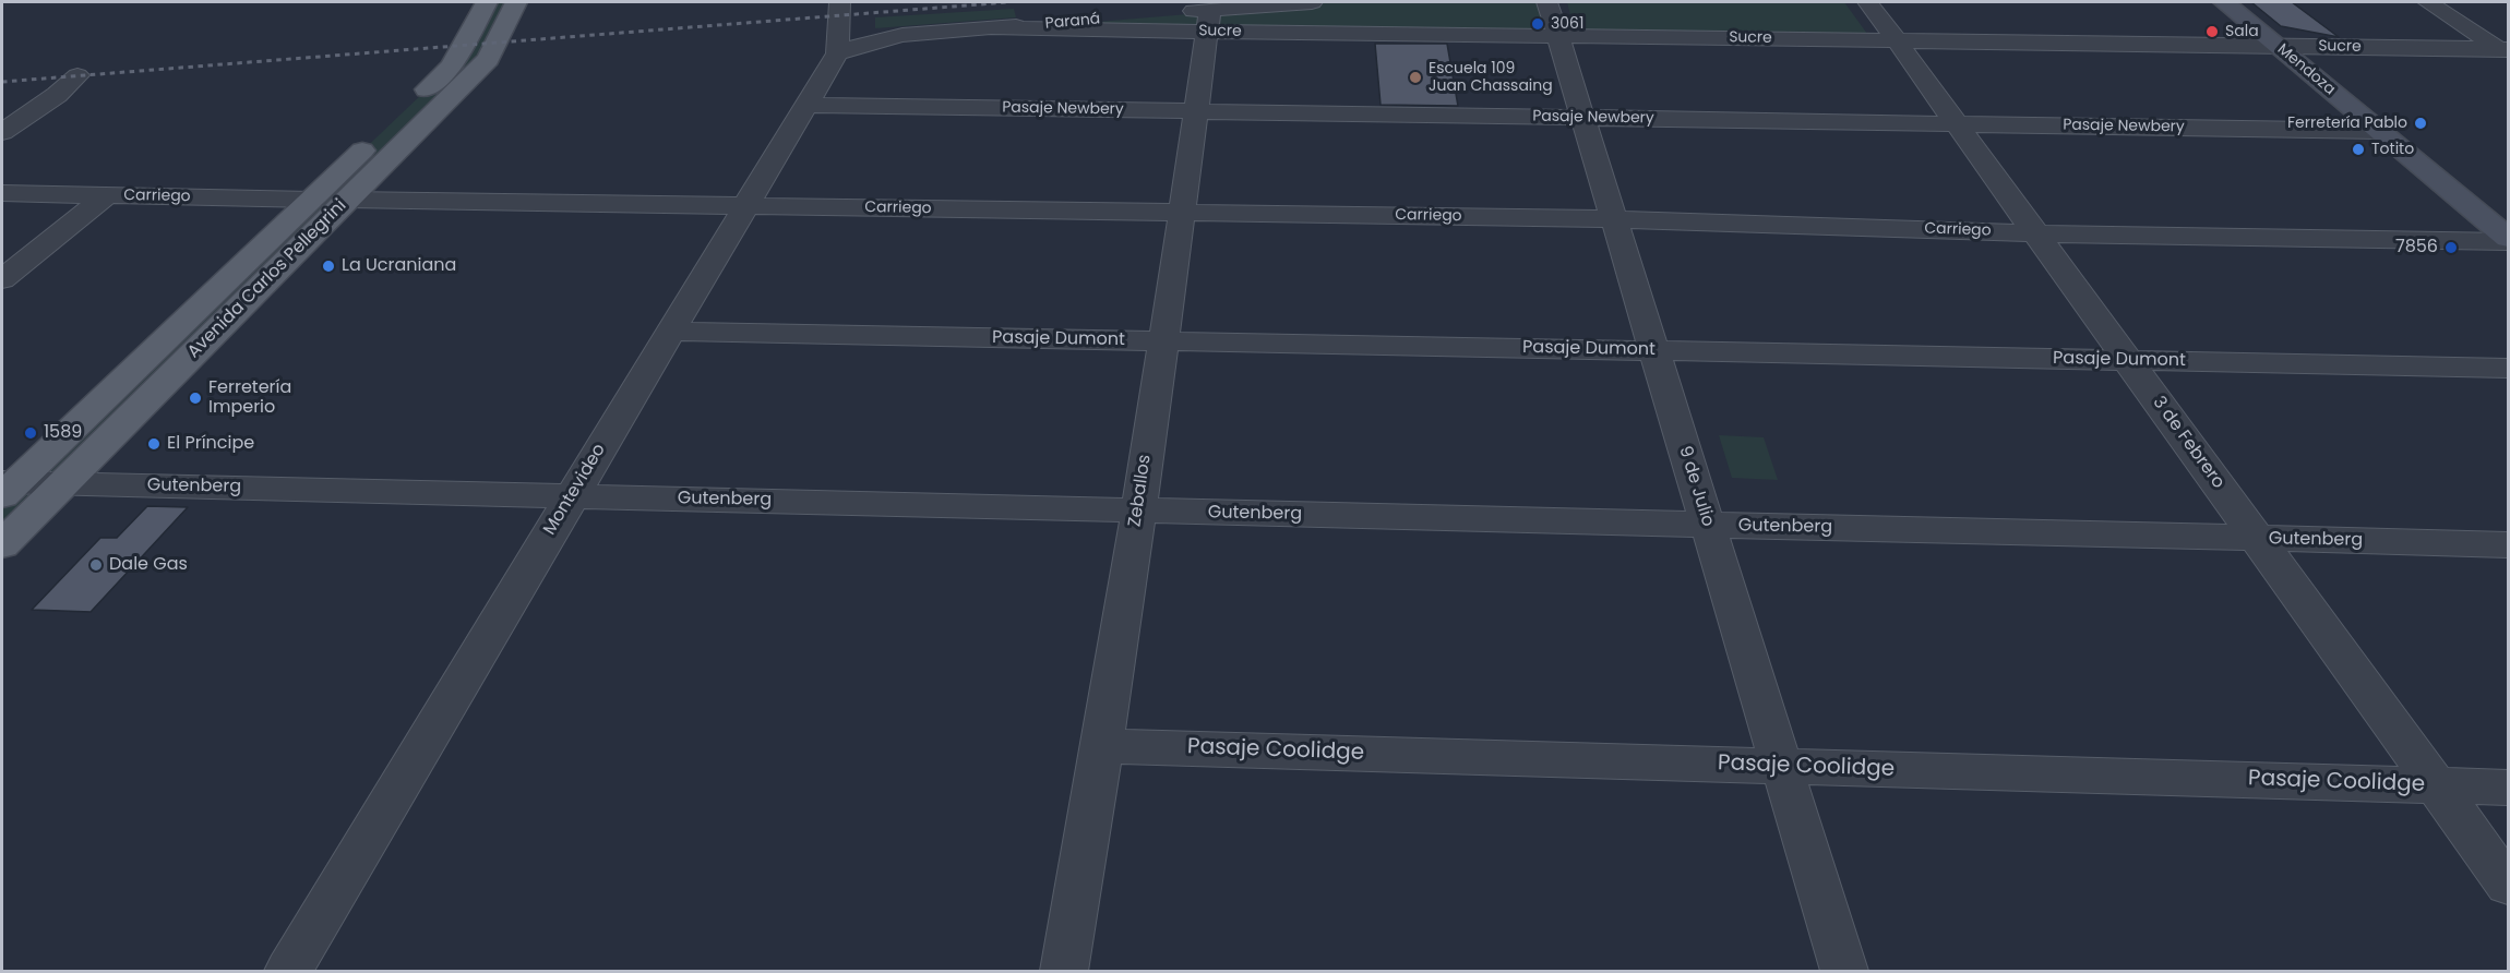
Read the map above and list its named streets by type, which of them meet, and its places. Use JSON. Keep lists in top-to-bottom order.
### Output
{
  "streets": {
    "main road": ["Mendoza", "Avenida Carlos Pellegrini"],
    "street": [
      "Sucre",
      "Pasaje Newbery",
      "Carriego",
      "Pasaje Dumont",
      "3 de Febrero",
      "Gutenberg",
      "9 de Julio",
      "Montevideo",
      "Zeballos",
      "Pasaje Coolidge"
    ]
  },
  "crossings": [
    ["Sucre", "Mendoza"],
    ["Sucre", "3 de Febrero"],
    ["Sucre", "9 de Julio"],
    ["Sucre", "Montevideo"],
    ["Sucre", "Zeballos"],
    ["Mendoza", "Pasaje Newbery"],
    ["Mendoza", "Carriego"],
    ["Pasaje Newbery", "3 de Febrero"],
    ["Pasaje Newbery", "9 de Julio"],
    ["Pasaje Newbery", "Montevideo"],
    ["Pasaje Newbery", "Zeballos"],
    ["Carriego", "Avenida Carlos Pellegrini"],
    ["Carriego", "3 de Febrero"],
    ["Carriego", "9 de Julio"],
    ["Carriego", "Montevideo"],
    ["Carriego", "Zeballos"],
    ["Avenida Carlos Pellegrini", "Gutenberg"],
    ["Pasaje Dumont", "3 de Febrero"],
    ["Pasaje Dumont", "9 de Julio"],
    ["Pasaje Dumont", "Montevideo"],
    ["Pasaje Dumont", "Zeballos"],
    ["3 de Febrero", "Gutenberg"],
    ["3 de Febrero", "Pasaje Coolidge"],
    ["Gutenberg", "9 de Julio"],
    ["Gutenberg", "Montevideo"],
    ["Gutenberg", "Zeballos"],
    ["9 de Julio", "Pasaje Coolidge"],
    ["Zeballos", "Pasaje Coolidge"]
  ],
  "places": [
    "3061",
    "Sala",
    "Escuela 109 Juan Chassaing",
    "Ferretería Pablo",
    "Totito",
    "7856",
    "La Ucraniana",
    "Ferretería Imperio",
    "1589",
    "El Príncipe",
    "Dale Gas"
  ]
}
